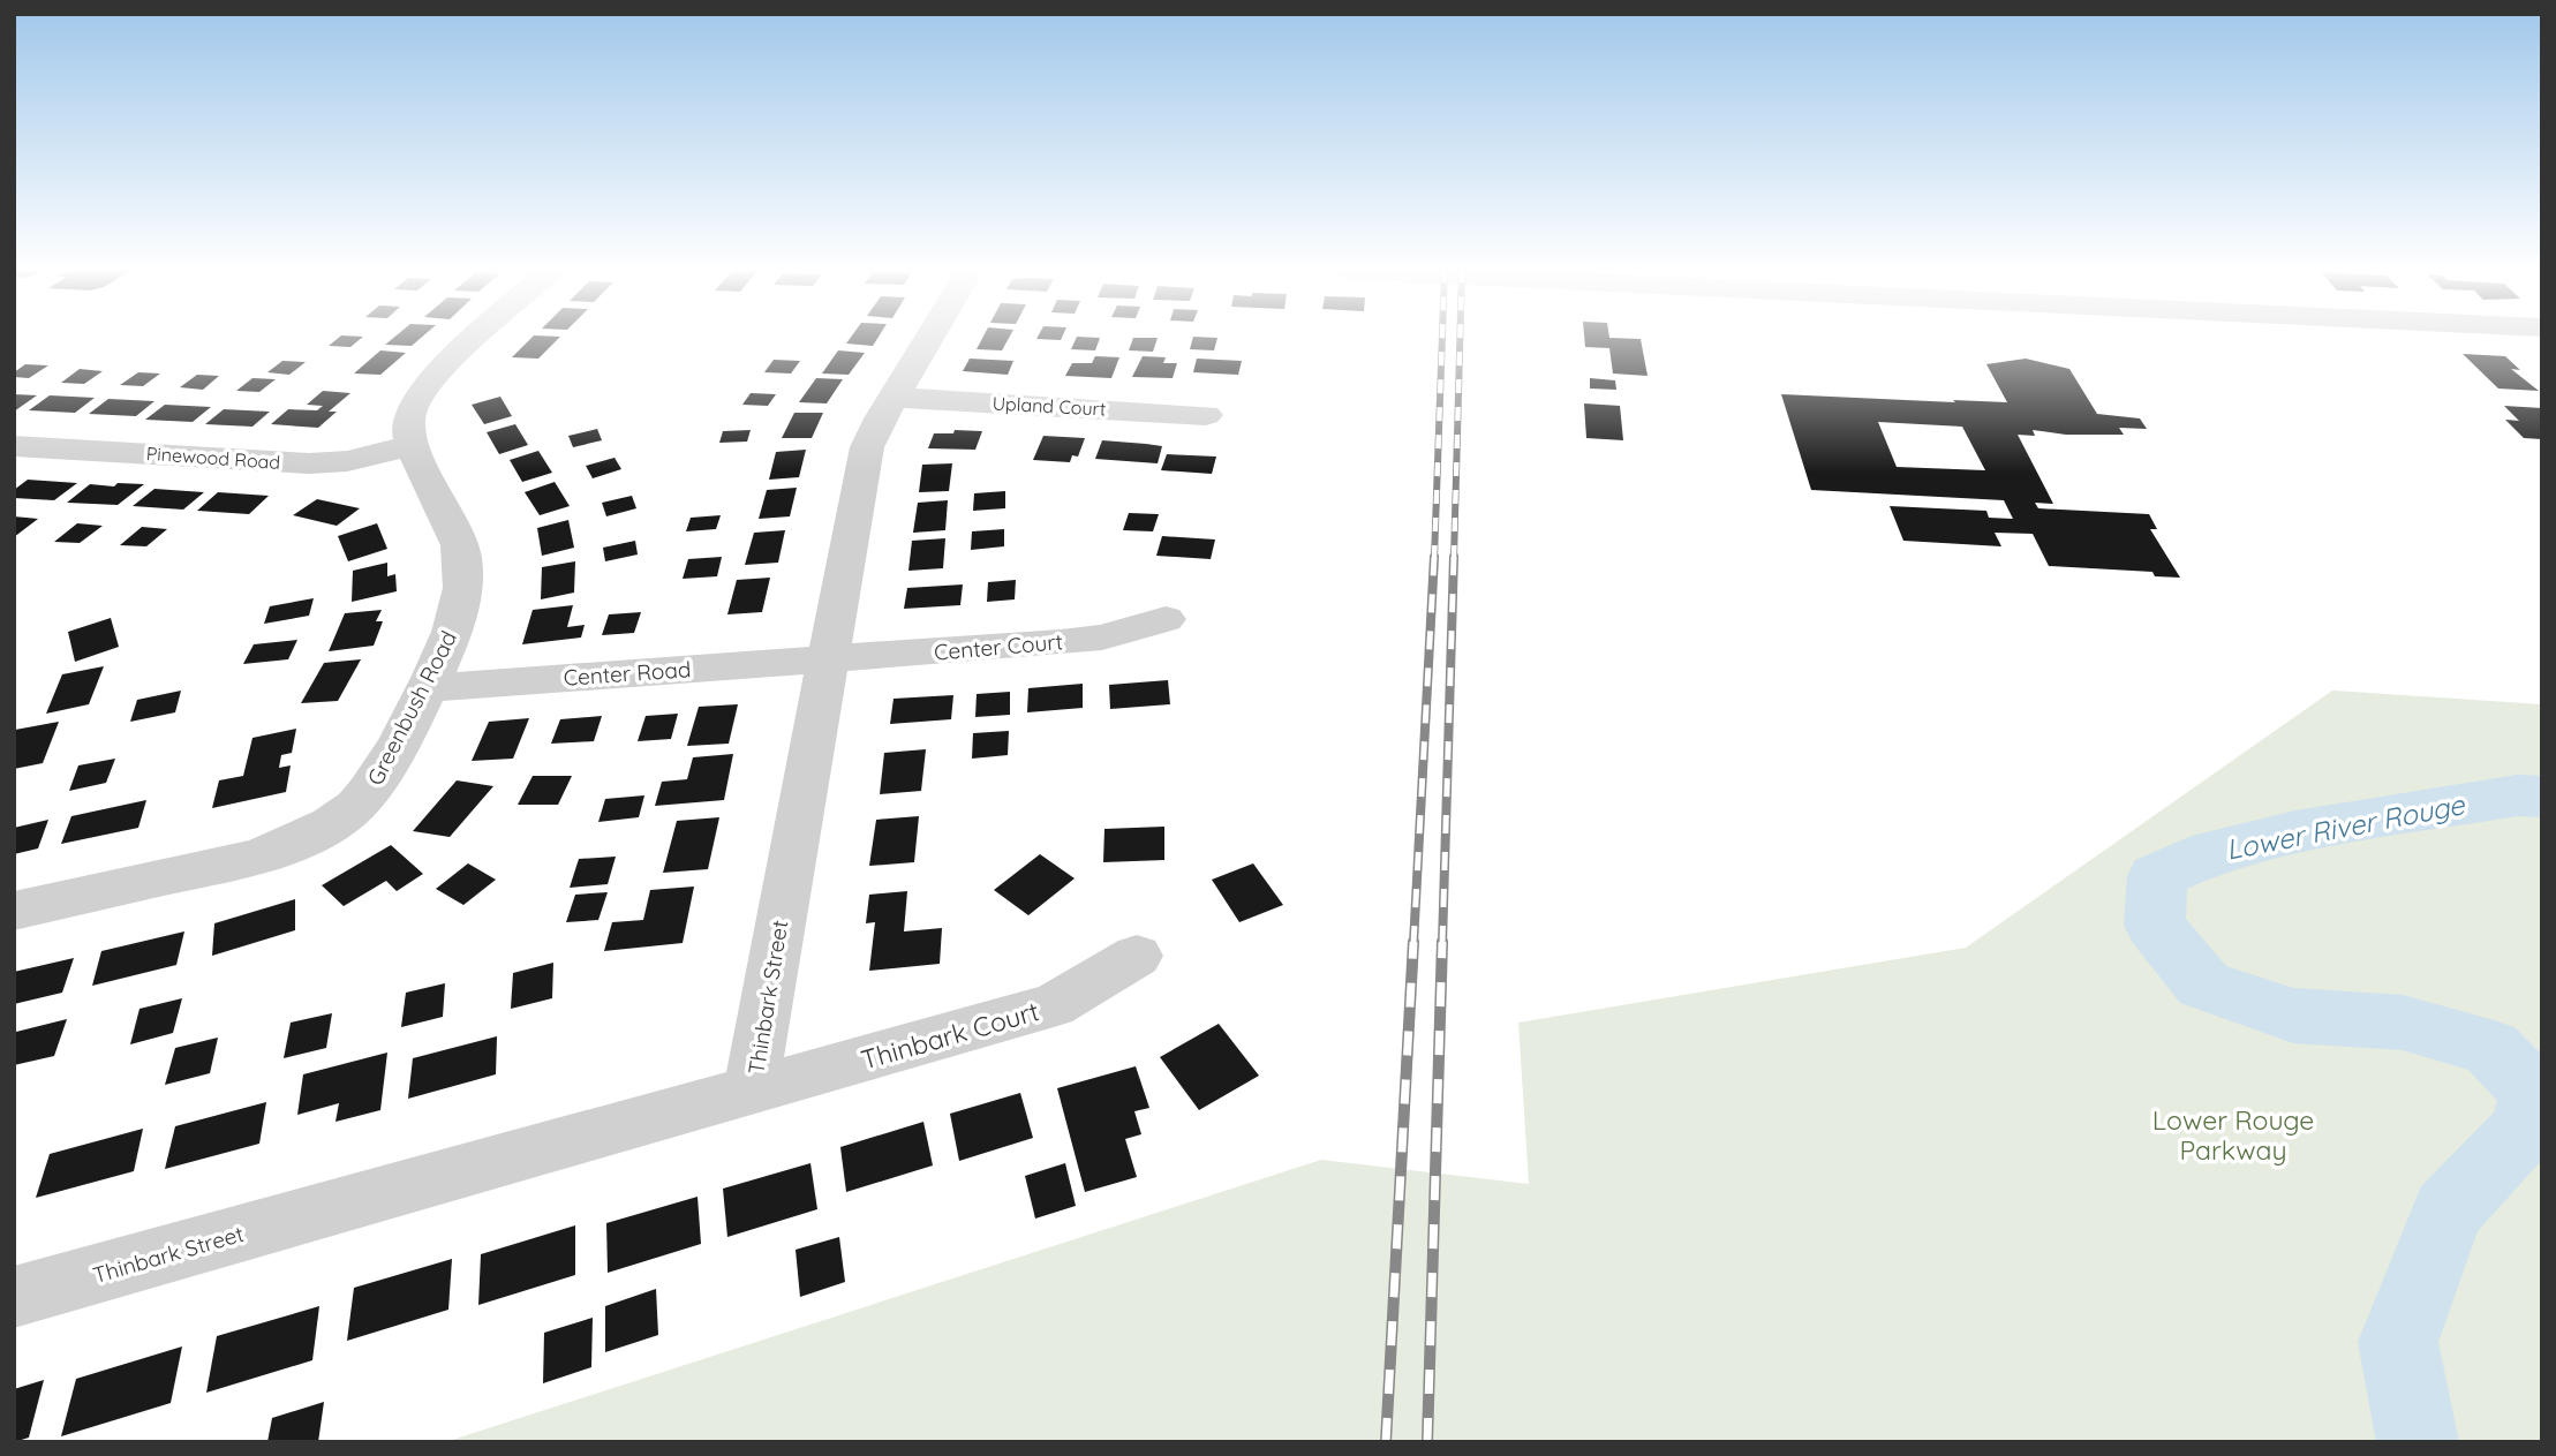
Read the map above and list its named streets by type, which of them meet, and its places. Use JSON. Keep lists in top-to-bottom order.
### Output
{
  "streets": {
    "street": [
      "Upland Court",
      "Pinewood Road",
      "Center Court",
      "Center Road",
      "Greenbush Road",
      "Thinbark Street",
      "Thinbark Court"
    ]
  },
  "crossings": [
    ["Upland Court", "Thinbark Street"],
    ["Pinewood Road", "Greenbush Road"],
    ["Center Court", "Center Road"],
    ["Center Court", "Thinbark Street"],
    ["Center Road", "Greenbush Road"],
    ["Center Road", "Thinbark Street"],
    ["Thinbark Street", "Thinbark Court"]
  ],
  "water": ["Lower River Rouge"],
  "parks": ["Lower Rouge Parkway"]
}
